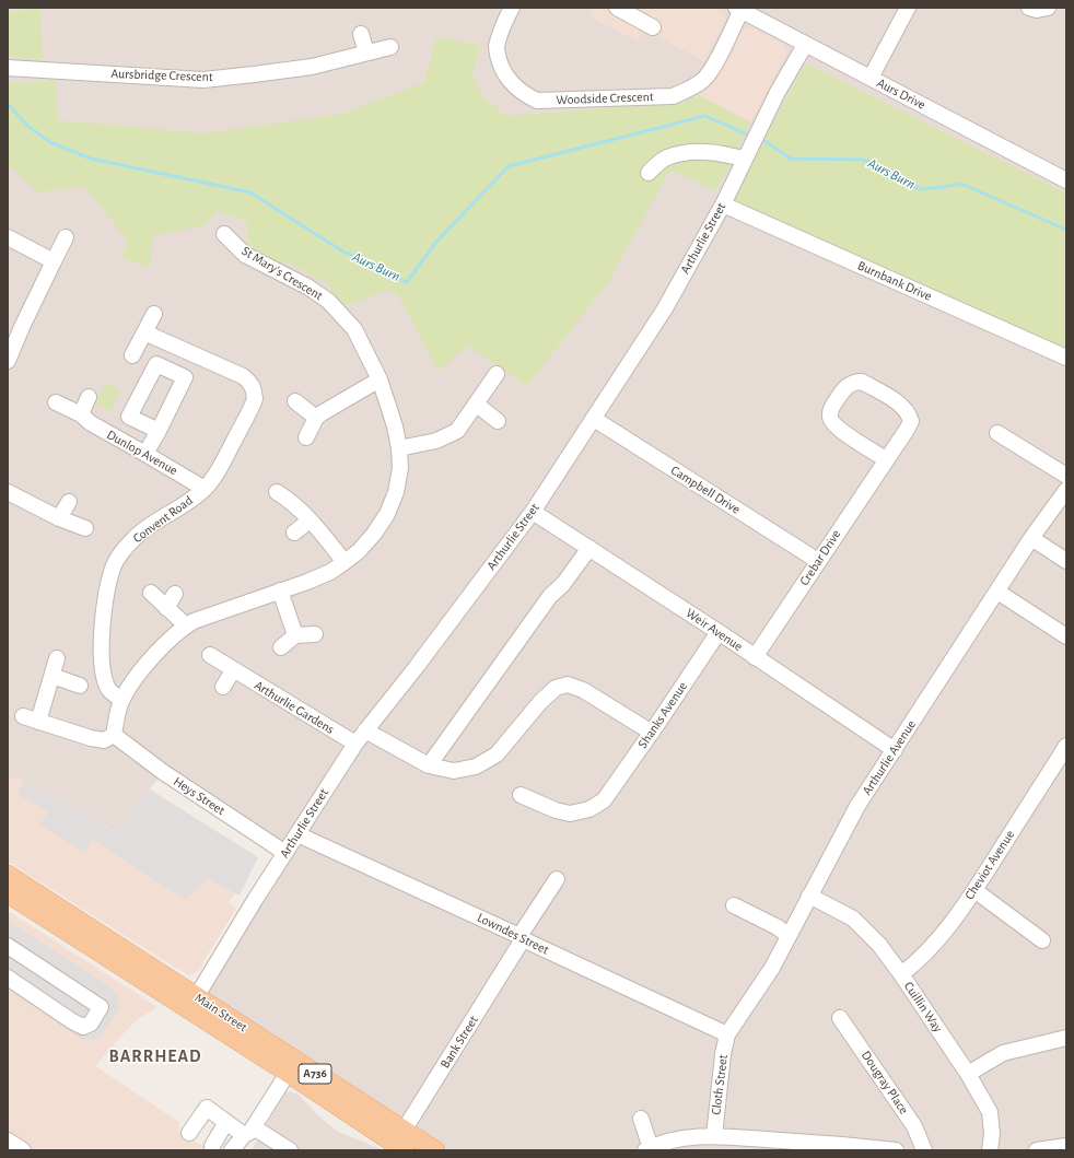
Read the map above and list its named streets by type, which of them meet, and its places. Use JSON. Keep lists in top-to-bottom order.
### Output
{
  "streets": {
    "main road": ["Main Street", "A736"],
    "street": [
      "Aursbridge Crescent",
      "Aurs Drive",
      "Woodside Crescent",
      "Arthurlie Street",
      "St Mary's Crescent",
      "Burnbank Drive",
      "Dunlop Avenue",
      "Campbell Drive",
      "Convent Road",
      "Crebar Drive",
      "Weir Avenue",
      "Arthurlie Gardens",
      "Shanks Avenue",
      "Arthurlie Avenue",
      "Heys Street",
      "Cheviot Avenue",
      "Lowndes Street",
      "Cuillin Way",
      "Bank Street",
      "Dougray Place",
      "Cloth Street"
    ]
  },
  "crossings": [
    ["Aurs Drive", "Woodside Crescent"],
    ["Aurs Drive", "Arthurlie Street"],
    ["Arthurlie Street", "Burnbank Drive"],
    ["Arthurlie Street", "Campbell Drive"],
    ["Arthurlie Street", "Weir Avenue"],
    ["Arthurlie Street", "Arthurlie Gardens"],
    ["Arthurlie Street", "Heys Street"],
    ["Arthurlie Street", "Lowndes Street"],
    ["Arthurlie Street", "Main Street"],
    ["St Mary's Crescent", "Convent Road"],
    ["St Mary's Crescent", "Heys Street"],
    ["Dunlop Avenue", "Convent Road"],
    ["Campbell Drive", "Crebar Drive"],
    ["Crebar Drive", "Weir Avenue"],
    ["Weir Avenue", "Shanks Avenue"],
    ["Weir Avenue", "Arthurlie Avenue"],
    ["Arthurlie Avenue", "Lowndes Street"],
    ["Arthurlie Avenue", "Cuillin Way"],
    ["Arthurlie Avenue", "Cloth Street"],
    ["Cheviot Avenue", "Cuillin Way"],
    ["Lowndes Street", "Bank Street"],
    ["Lowndes Street", "Cloth Street"],
    ["Main Street", "Bank Street"]
  ],
  "districts": ["BARRHEAD"],
  "water": ["Aurs Burn"]
}
